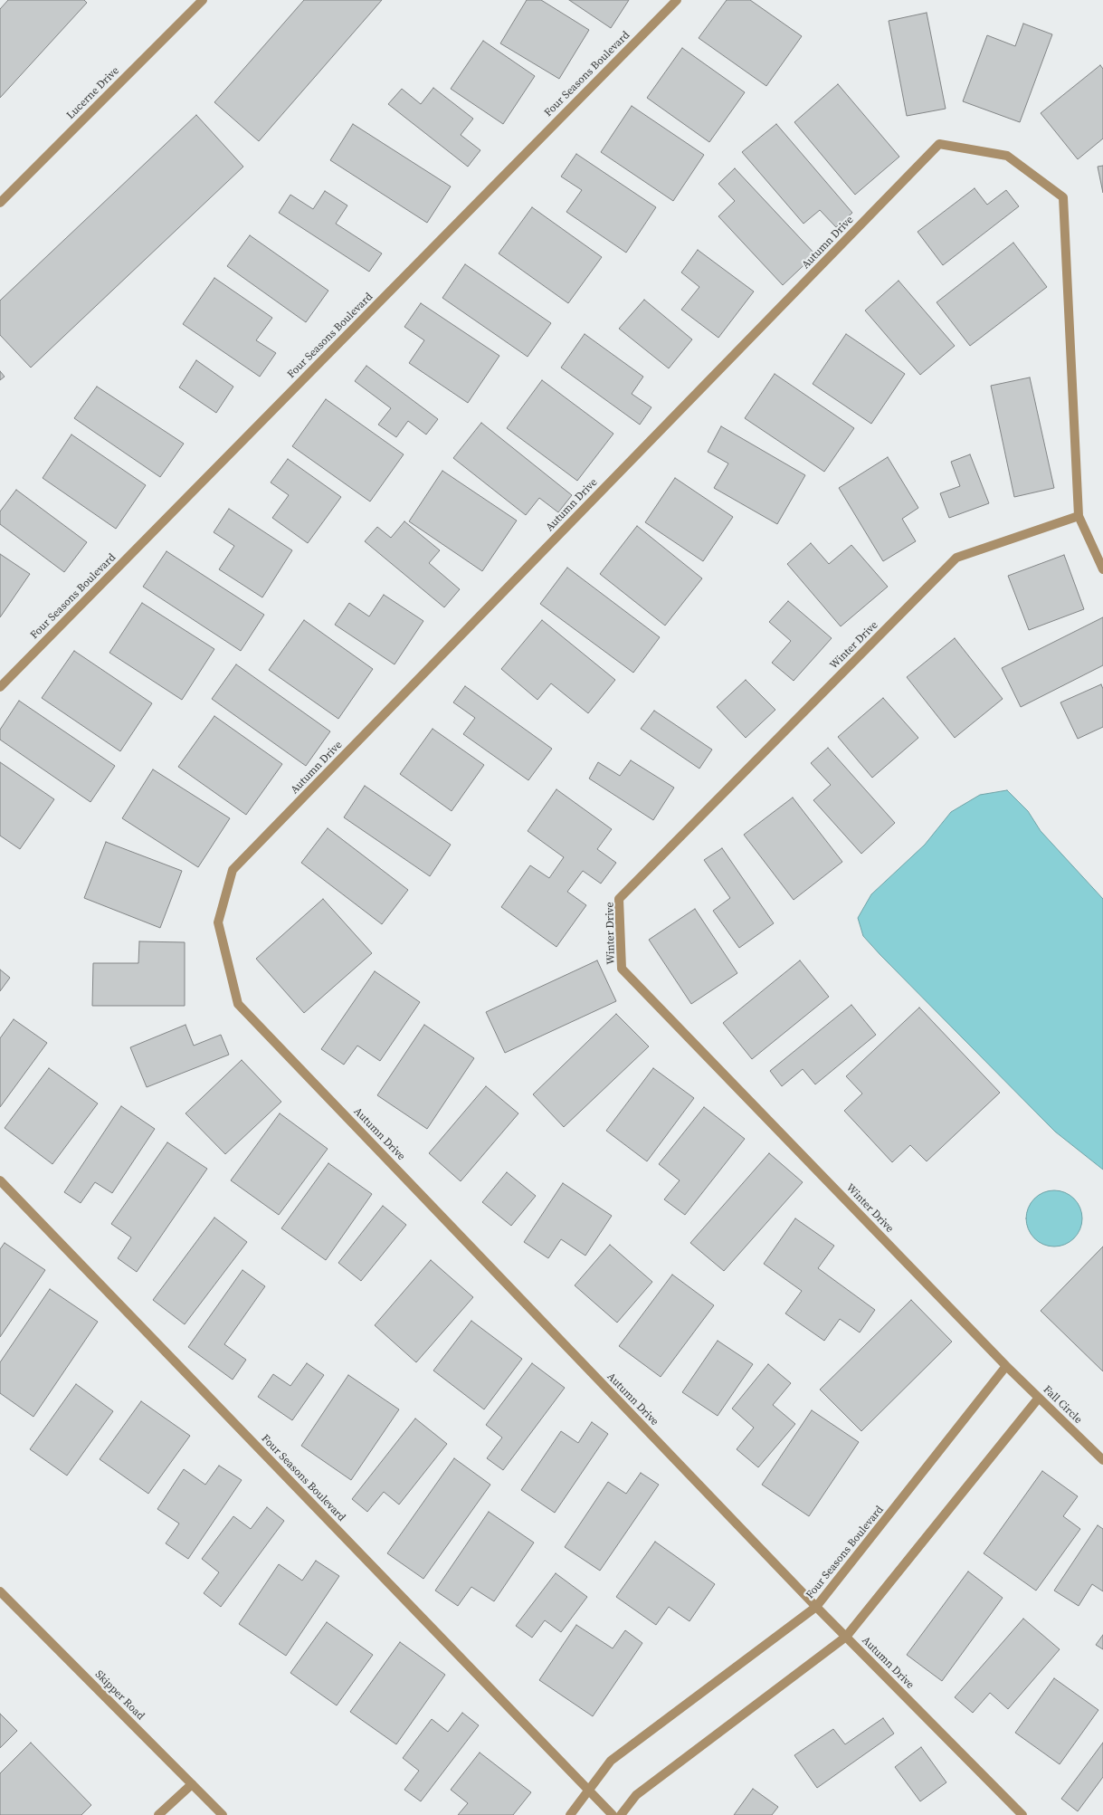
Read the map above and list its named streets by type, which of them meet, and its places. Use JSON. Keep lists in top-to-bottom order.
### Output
{
  "streets": {
    "street": [
      "Four Seasons Boulevard",
      "Lucerne Drive",
      "Autumn Drive",
      "Winter Drive",
      "Fall Circle",
      "Skipper Road"
    ]
  },
  "crossings": [
    ["Four Seasons Boulevard", "Autumn Drive"],
    ["Four Seasons Boulevard", "Winter Drive"],
    ["Four Seasons Boulevard", "Fall Circle"],
    ["Autumn Drive", "Winter Drive"],
    ["Winter Drive", "Fall Circle"]
  ]
}
